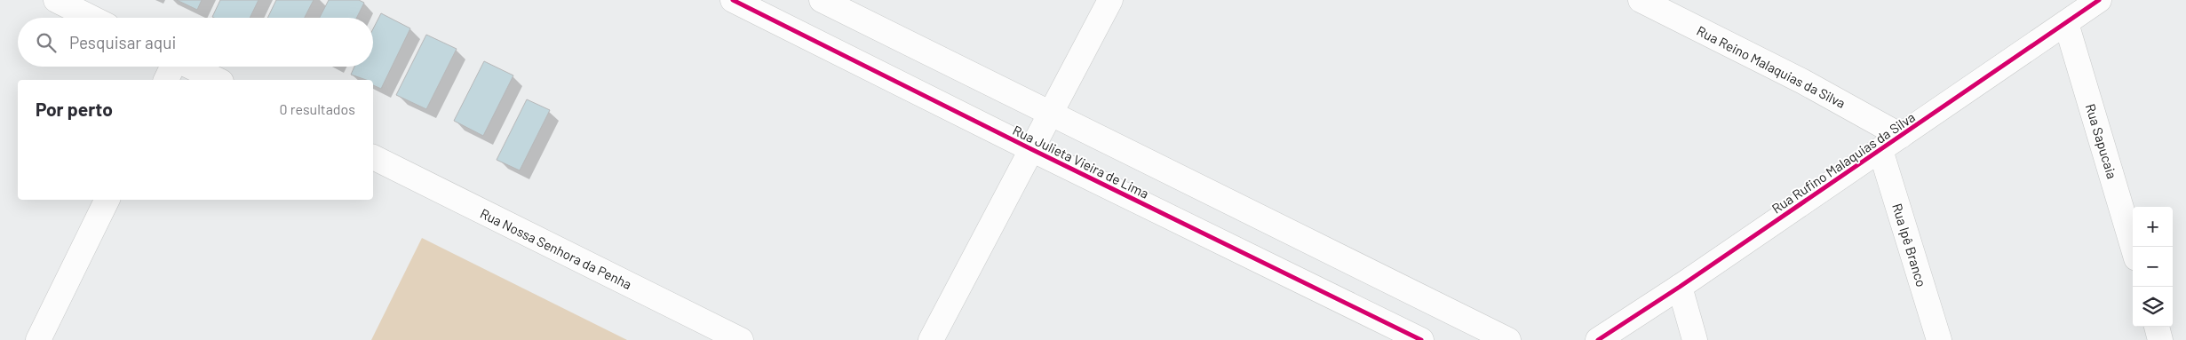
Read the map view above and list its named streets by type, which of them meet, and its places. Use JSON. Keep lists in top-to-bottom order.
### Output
{
  "streets": {
    "street": [
      "Rua Reino Malaquias da Silva",
      "Rua Sapucaia",
      "Rua Julieta Vieira de Lima",
      "Rua Rufino Malaquias da Silva",
      "Rua Ipê Branco",
      "Rua Nossa Senhora da Penha"
    ]
  },
  "crossings": [
    ["Rua Reino Malaquias da Silva", "Rua Rufino Malaquias da Silva"],
    ["Rua Sapucaia", "Rua Rufino Malaquias da Silva"],
    ["Rua Rufino Malaquias da Silva", "Rua Ipê Branco"]
  ],
  "page": {
    "search": "Pesquisar aqui",
    "heading": ["Por perto", "0 resultados"],
    "map_buttons": ["+", "−"]
  }
}
